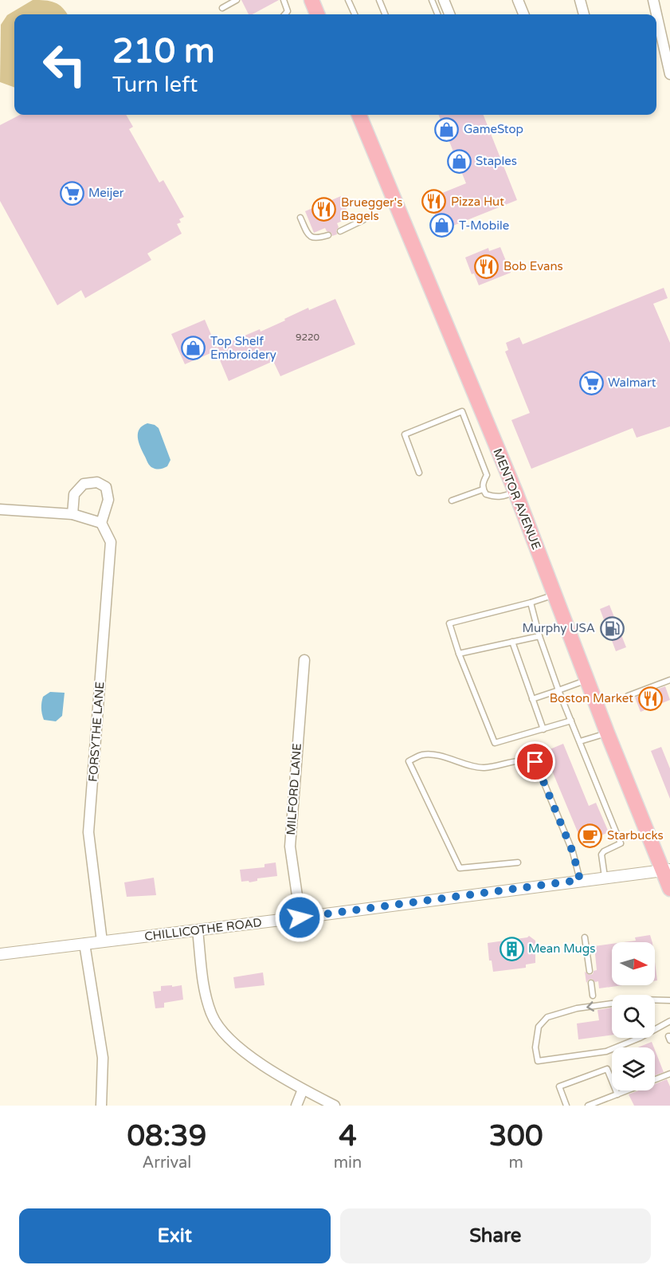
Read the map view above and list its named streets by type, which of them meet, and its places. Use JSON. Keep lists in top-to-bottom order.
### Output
{
  "streets": {
    "main road": ["MENTOR AVENUE"],
    "street": ["FORSYTHE LANE", "MILFORD LANE", "CHILLICOTHE ROAD"]
  },
  "crossings": [
    ["MENTOR AVENUE", "CHILLICOTHE ROAD"],
    ["FORSYTHE LANE", "CHILLICOTHE ROAD"],
    ["MILFORD LANE", "CHILLICOTHE ROAD"]
  ],
  "places": {
    "shop": [
      "GameStop",
      "Staples",
      "T-Mobile",
      "Top Shelf Embroidery"
    ],
    "supermarket": ["Meijer", "Walmart"],
    "restaurant": [
      "Pizza Hut",
      "Bruegger's Bagels",
      "Bob Evans",
      "Boston Market"
    ],
    "fuel station": ["Murphy USA"],
    "cafe": ["Starbucks"],
    "building": ["Mean Mugs"]
  },
  "house_numbers": ["9220"],
  "north": "right",
  "page": {
    "turn": ["210 m", "Turn left"],
    "eta": [
      "08:39",
      "Arrival",
      "4",
      "min",
      "300",
      "m"
    ],
    "buttons": ["Exit", "Share"]
  }
}
